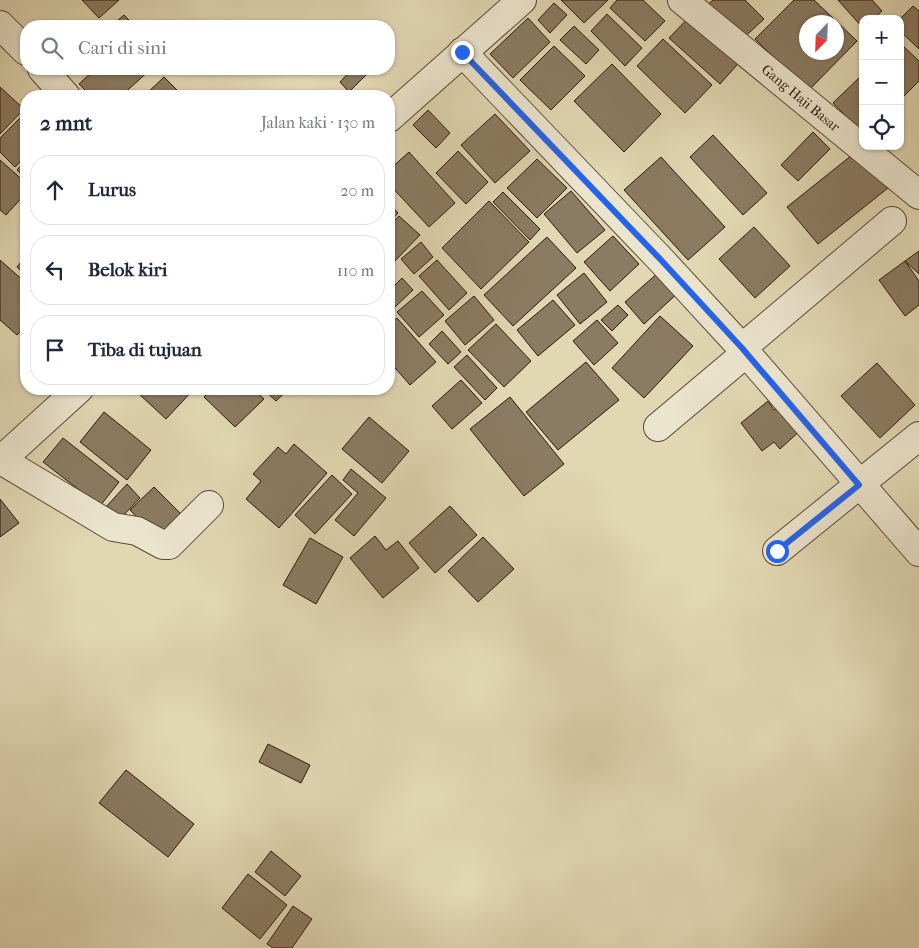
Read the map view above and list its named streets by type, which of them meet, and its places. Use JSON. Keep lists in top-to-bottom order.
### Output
{
  "streets": {
    "street": ["Gang Haji Basar"]
  },
  "north": "bottom left",
  "page": {
    "map_buttons": ["+", "−"],
    "search": "Cari di sini",
    "heading": ["2 mnt", "Jalan kaki · 130 m"],
    "list": [
      ["Lurus", "20 m"],
      ["Belok kiri", "110 m"],
      "Tiba di tujuan"
    ]
  }
}
